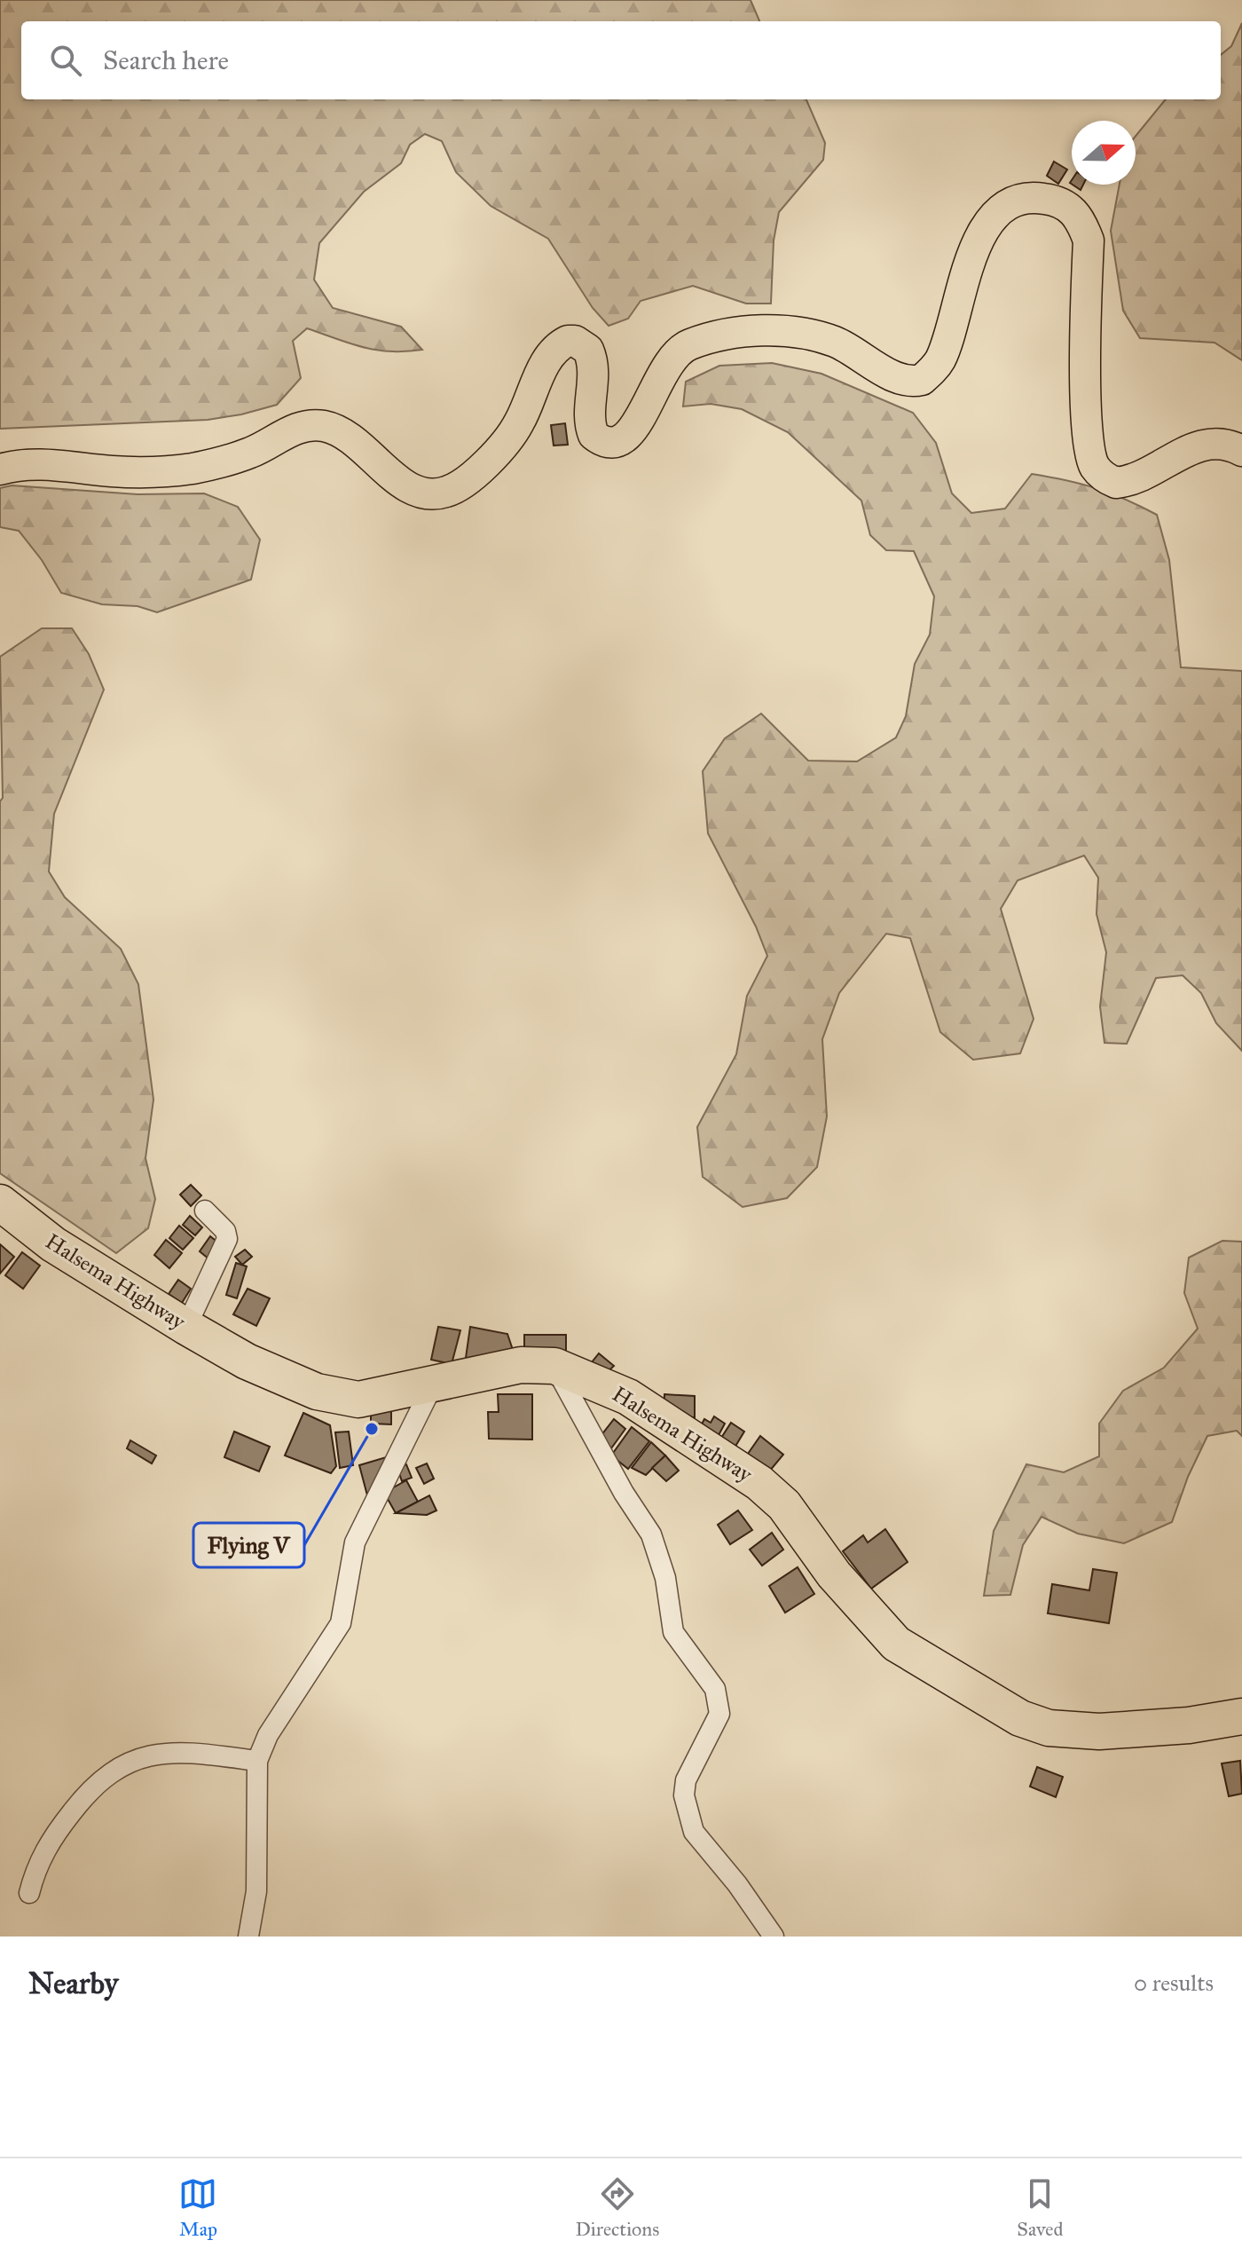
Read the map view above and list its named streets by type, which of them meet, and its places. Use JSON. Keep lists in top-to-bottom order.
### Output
{
  "streets": {
    "highway": ["Halsema Highway"]
  },
  "places": ["Flying V"],
  "north": "right",
  "page": {
    "search": "Search here",
    "heading": ["Nearby", "0 results"],
    "nav": ["Map", "Directions", "Saved"]
  }
}
